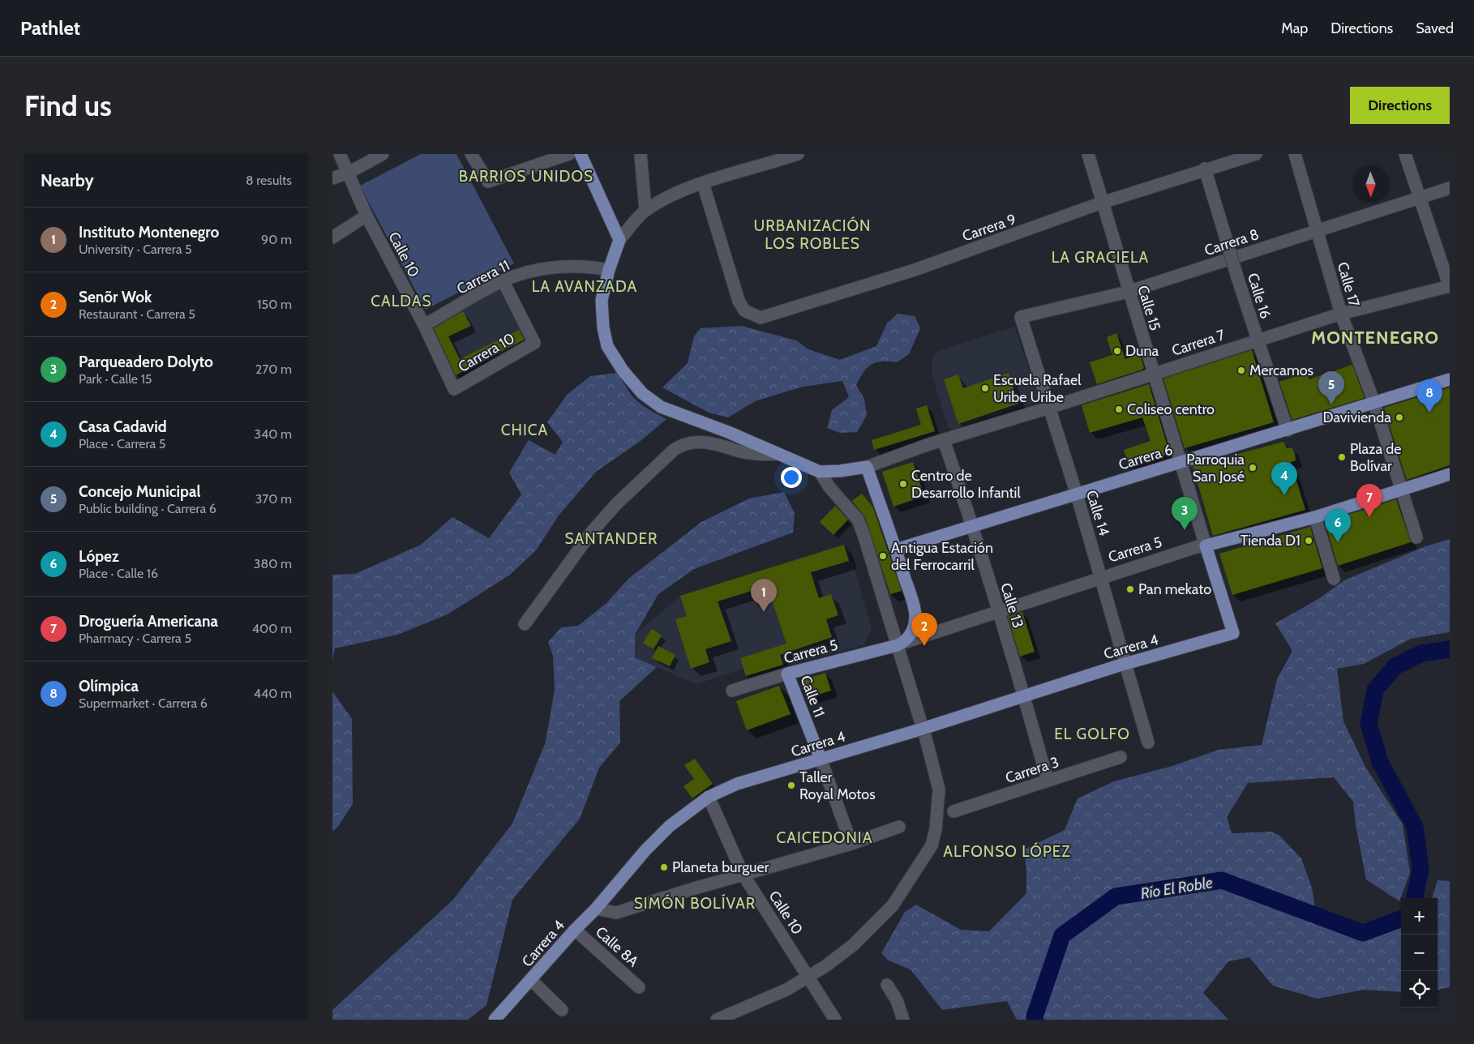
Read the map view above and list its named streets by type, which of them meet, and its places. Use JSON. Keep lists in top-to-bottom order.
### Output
{
  "streets": {
    "main road": [
      "Calle 15",
      "Carrera 6",
      "Carrera 5",
      "Carrera 4",
      "Calle 11"
    ],
    "street": [
      "Carrera 9",
      "Carrera 8",
      "Calle 10",
      "Carrera 11",
      "Calle 17",
      "Calle 16",
      "Carrera 7",
      "Carrera 10",
      "Calle 14",
      "Calle 13",
      "Carrera 3",
      "Calle 8A"
    ]
  },
  "crossings": [
    ["Carrera 9", "Calle 16"],
    ["Carrera 9", "Calle 15"],
    ["Carrera 8", "Calle 17"],
    ["Carrera 8", "Calle 15"],
    ["Carrera 8", "Calle 14"],
    ["Calle 10", "Carrera 11"],
    ["Calle 10", "Carrera 10"],
    ["Calle 10", "Carrera 4"],
    ["Carrera 11", "Carrera 10"],
    ["Calle 17", "Carrera 7"],
    ["Calle 17", "Carrera 6"],
    ["Calle 17", "Carrera 5"],
    ["Calle 16", "Carrera 7"],
    ["Calle 16", "Carrera 6"],
    ["Calle 15", "Carrera 7"],
    ["Calle 15", "Carrera 6"],
    ["Calle 15", "Carrera 5"],
    ["Calle 15", "Carrera 4"],
    ["Carrera 7", "Calle 14"],
    ["Carrera 7", "Calle 13"],
    ["Carrera 6", "Calle 14"],
    ["Carrera 6", "Calle 13"],
    ["Calle 14", "Carrera 5"],
    ["Calle 14", "Carrera 4"],
    ["Carrera 5", "Calle 13"],
    ["Carrera 5", "Calle 11"],
    ["Calle 13", "Carrera 4"],
    ["Calle 13", "Carrera 3"],
    ["Carrera 4", "Calle 11"],
    ["Carrera 4", "Calle 8A"]
  ],
  "districts": [
    "BARRIOS UNIDOS",
    "URBANIZACIÓN LOS ROBLES",
    "LA GRACIELA",
    "LA AVANZADA",
    "CALDAS",
    "MONTENEGRO",
    "CHICA",
    "SANTANDER",
    "EL GOLFO",
    "CAICEDONIA",
    "ALFONSO LÓPEZ",
    "SIMÓN BOLÍVAR"
  ],
  "water": ["Río El Roble"],
  "places": [
    "Duna",
    "Mercamos",
    "Escuela Rafael Uribe Uribe",
    "Coliseo centro",
    "Davivienda",
    "Plaza de Bolívar",
    "Parroquia San José",
    "Centro de Desarrollo Infantil",
    "Tienda D1",
    "Antigua Estación del Ferrocarril",
    "Pan mekato",
    "Taller Royal Motos",
    "Planeta burguer"
  ],
  "north": "bottom",
  "page": {
    "header": "Pathlet",
    "nav": ["Map", "Directions", "Saved"],
    "buttons": "Directions",
    "title": "Find us",
    "heading": ["Nearby", "8 results"],
    "list": [
      {
        "mark": "1",
        "name": "Instituto Montenegro",
        "note": "University · Carrera 5",
        "value": "90 m"
      },
      {
        "mark": "2",
        "name": "Senõr Wok",
        "note": "Restaurant · Carrera 5",
        "value": "150 m"
      },
      {
        "mark": "3",
        "name": "Parqueadero Dolyto",
        "note": "Park · Calle 15",
        "value": "270 m"
      },
      {
        "mark": "4",
        "name": "Casa Cadavid",
        "note": "Place · Carrera 5",
        "value": "340 m"
      },
      {
        "mark": "5",
        "name": "Concejo Municipal",
        "note": "Public building · Carrera 6",
        "value": "370 m"
      },
      {
        "mark": "6",
        "name": "López",
        "note": "Place · Calle 16",
        "value": "380 m"
      },
      {
        "mark": "7",
        "name": "Droguería Americana",
        "note": "Pharmacy · Carrera 5",
        "value": "400 m"
      },
      {
        "mark": "8",
        "name": "Olímpica",
        "note": "Supermarket · Carrera 6",
        "value": "440 m"
      }
    ],
    "pins": [
      "5",
      "8",
      "4",
      "7",
      "3",
      "6",
      "1",
      "2"
    ],
    "map_buttons": ["+", "−"]
  }
}
